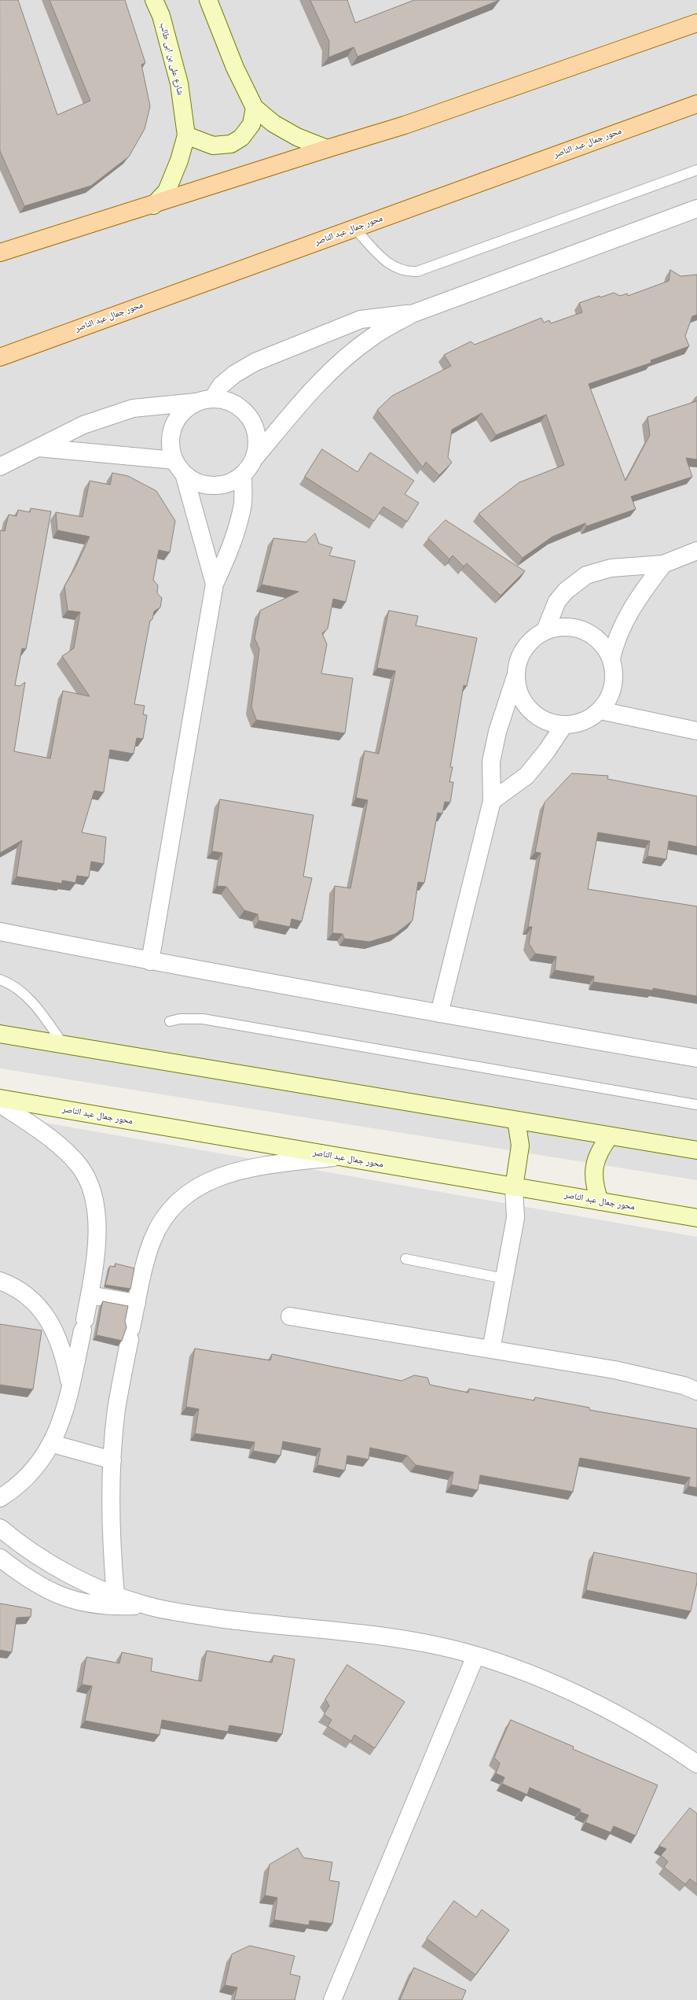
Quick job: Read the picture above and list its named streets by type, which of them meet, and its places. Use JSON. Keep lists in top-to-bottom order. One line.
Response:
{"streets":{"main road":["شارع على بن ابى طالب","محور جمال عبد الناصر"]}}
